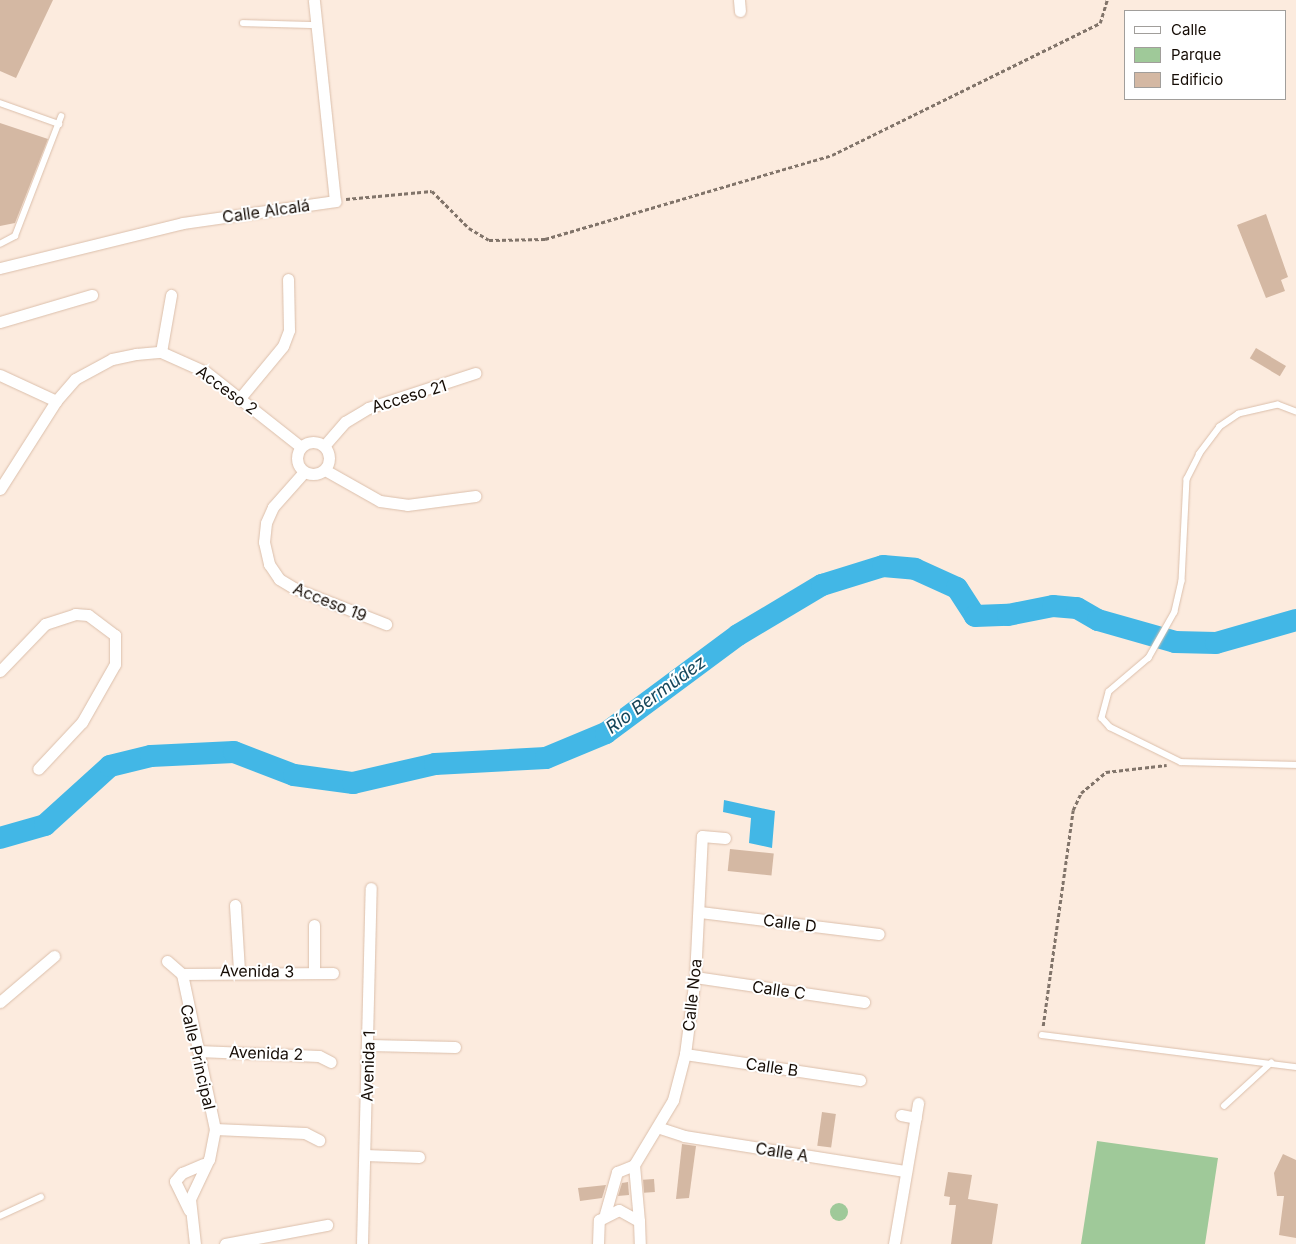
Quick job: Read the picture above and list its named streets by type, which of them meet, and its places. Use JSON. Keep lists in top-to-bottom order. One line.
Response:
{"streets":{"street":["Calle Alcalá","Acceso 2","Acceso 21","Acceso 19","Calle D","Avenida 3","Calle C","Calle Noa","Avenida 2","Calle Principal","Avenida 1","Calle B","Calle A"]},"crossings":[["Acceso 2","Acceso 21"],["Acceso 2","Acceso 19"],["Acceso 21","Acceso 19"],["Calle D","Calle Noa"],["Avenida 3","Calle Principal"],["Calle C","Calle Noa"],["Calle Noa","Calle B"],["Calle Noa","Calle A"],["Avenida 2","Calle Principal"]],"water":["Río Bermúdez"],"legend":["Calle","Parque","Edificio"]}
